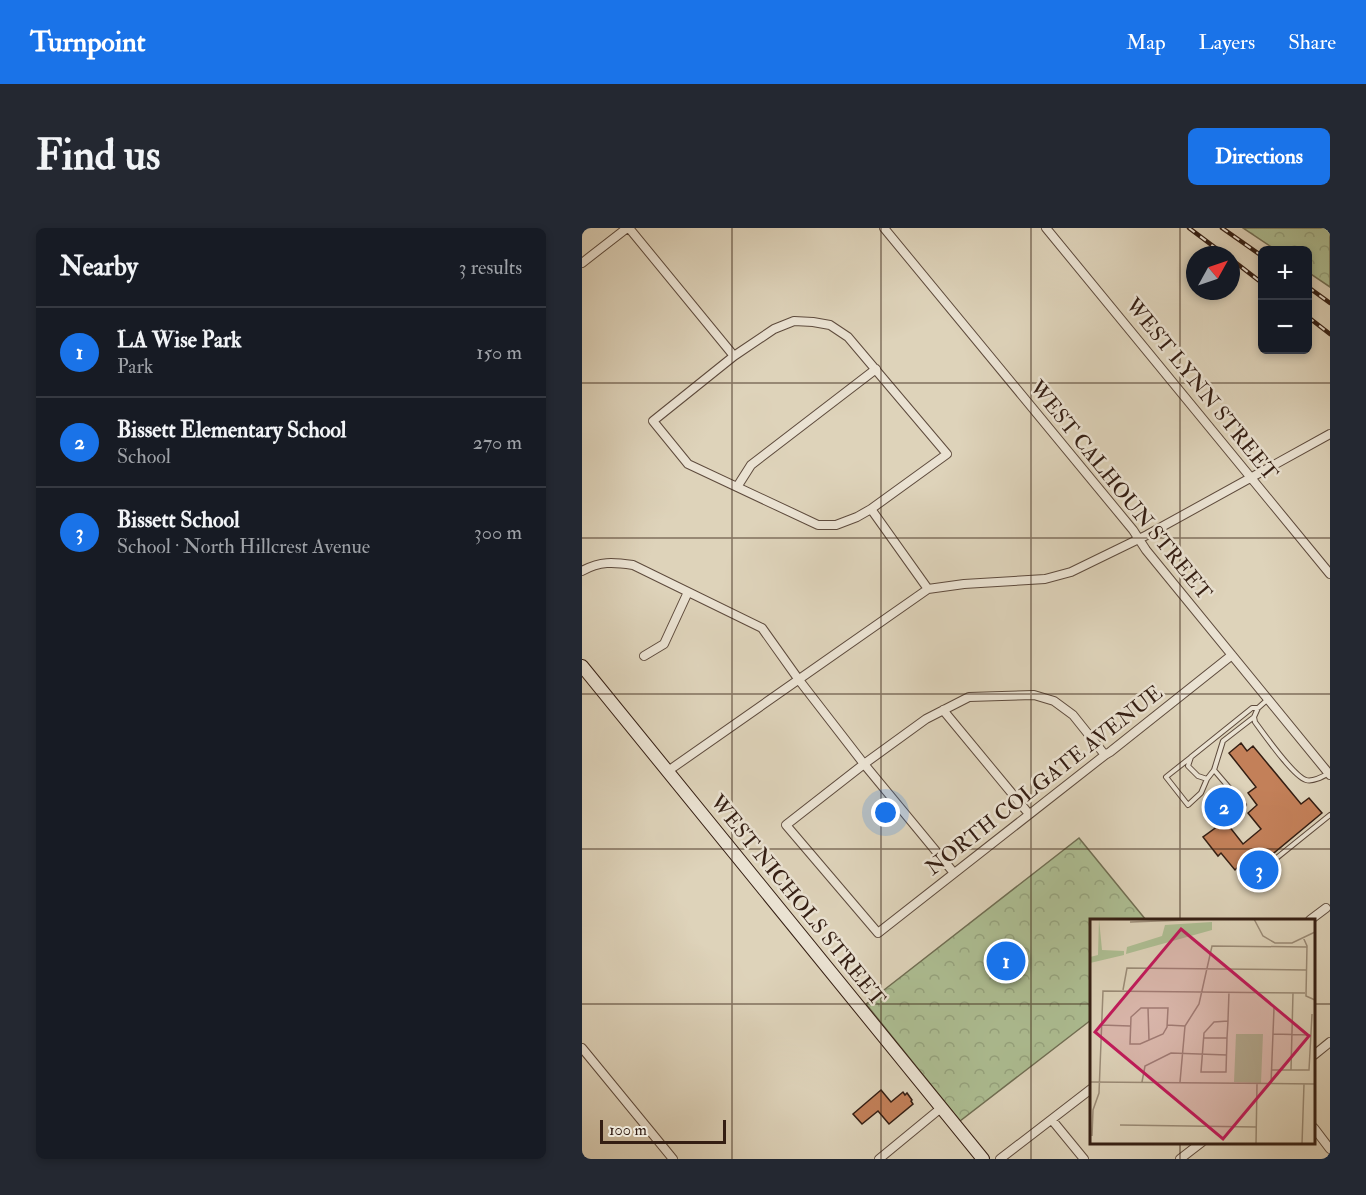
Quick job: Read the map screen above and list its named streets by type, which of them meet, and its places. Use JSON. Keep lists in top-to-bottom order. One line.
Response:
{"streets":{"street":["WEST LYNN STREET","WEST CALHOUN STREET","NORTH COLGATE AVENUE","WEST NICHOLS STREET"]},"crossings":[["WEST CALHOUN STREET","NORTH COLGATE AVENUE"]],"scale_bar":"100 m","north":"top right","page":{"header":"Turnpoint","nav":["Map","Layers","Share"],"buttons":"Directions","title":"Find us","heading":["Nearby","3 results"],"map_buttons":["+","−"],"list":[{"mark":"1","name":"LA Wise Park","note":"Park","value":"150 m"},{"mark":"2","name":"Bissett Elementary School","note":"School","value":"270 m"},{"mark":"3","name":"Bissett School","note":"School · North Hillcrest Avenue","value":"300 m"}],"pins":["2","3","1"],"scale":"100 m"}}
